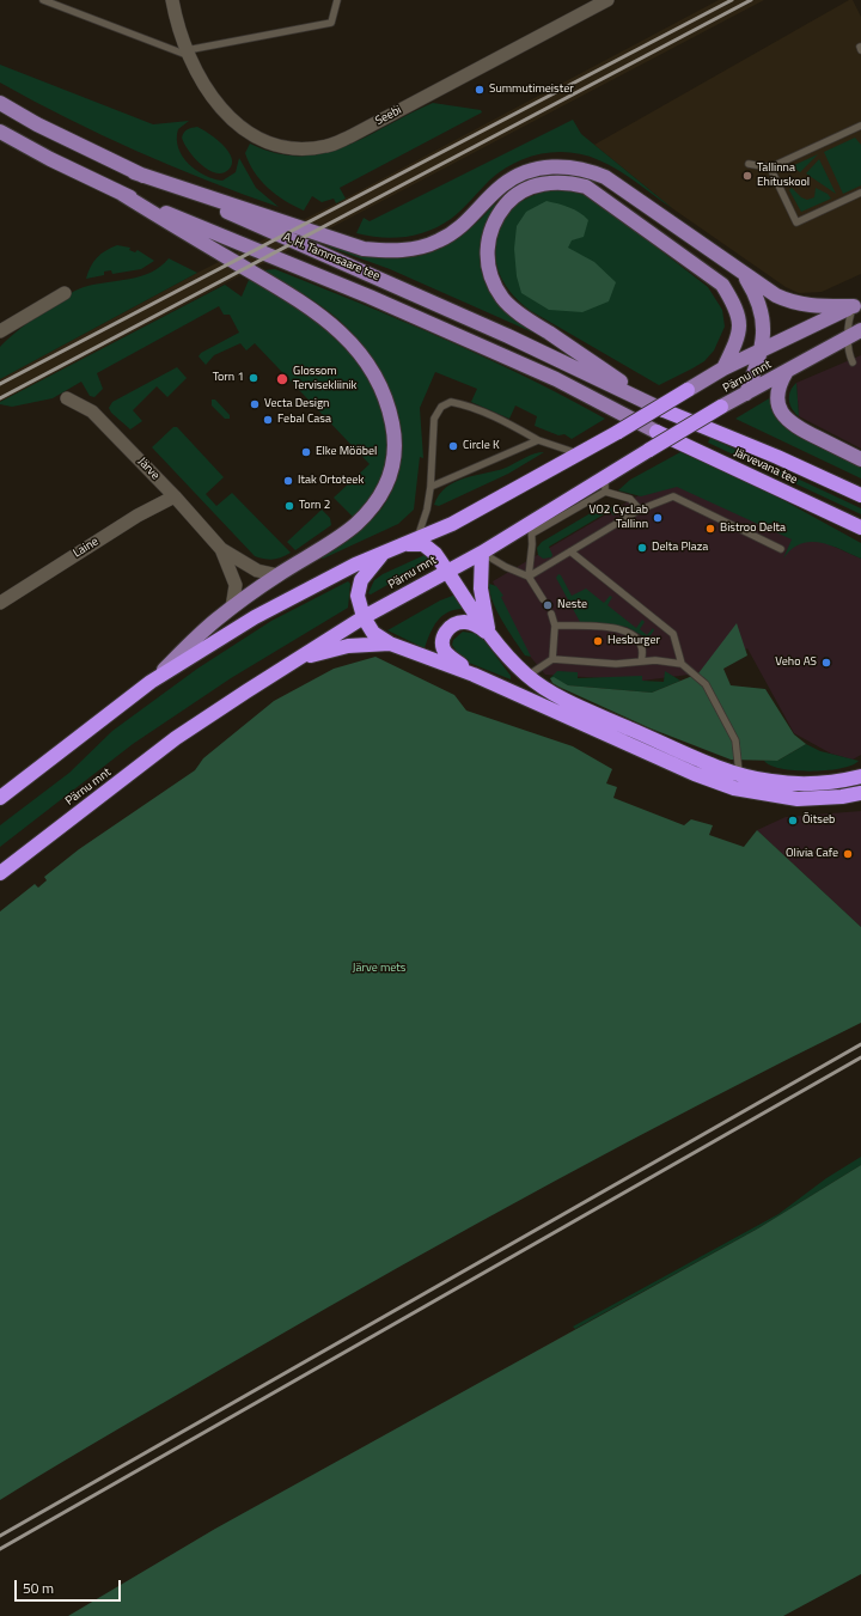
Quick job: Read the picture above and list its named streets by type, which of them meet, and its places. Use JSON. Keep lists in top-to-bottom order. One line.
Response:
{"streets":{"highway":["Pärnu mnt","Järvevana tee"],"main road":["A. H. Tammsaare tee"],"street":["Seebi","Järve","Laine"]},"crossings":[["A. H. Tammsaare tee","Järvevana tee"],["Järve","Laine"]],"parks":["Järve mets"],"places":["Summutimeister","Tallinna Ehituskool","Torn 1","Glossom Tervisekliinik","Vecta Design","Febal Casa","Circle K","Elke Mööbel","Itak Ortoteek","Torn 2","VO2 CycLab Tallinn","Bistroo Delta","Delta Plaza","Neste","Hesburger","Veho AS","Õitseb","Olivia Cafe"],"scale_bar":"50 m"}
